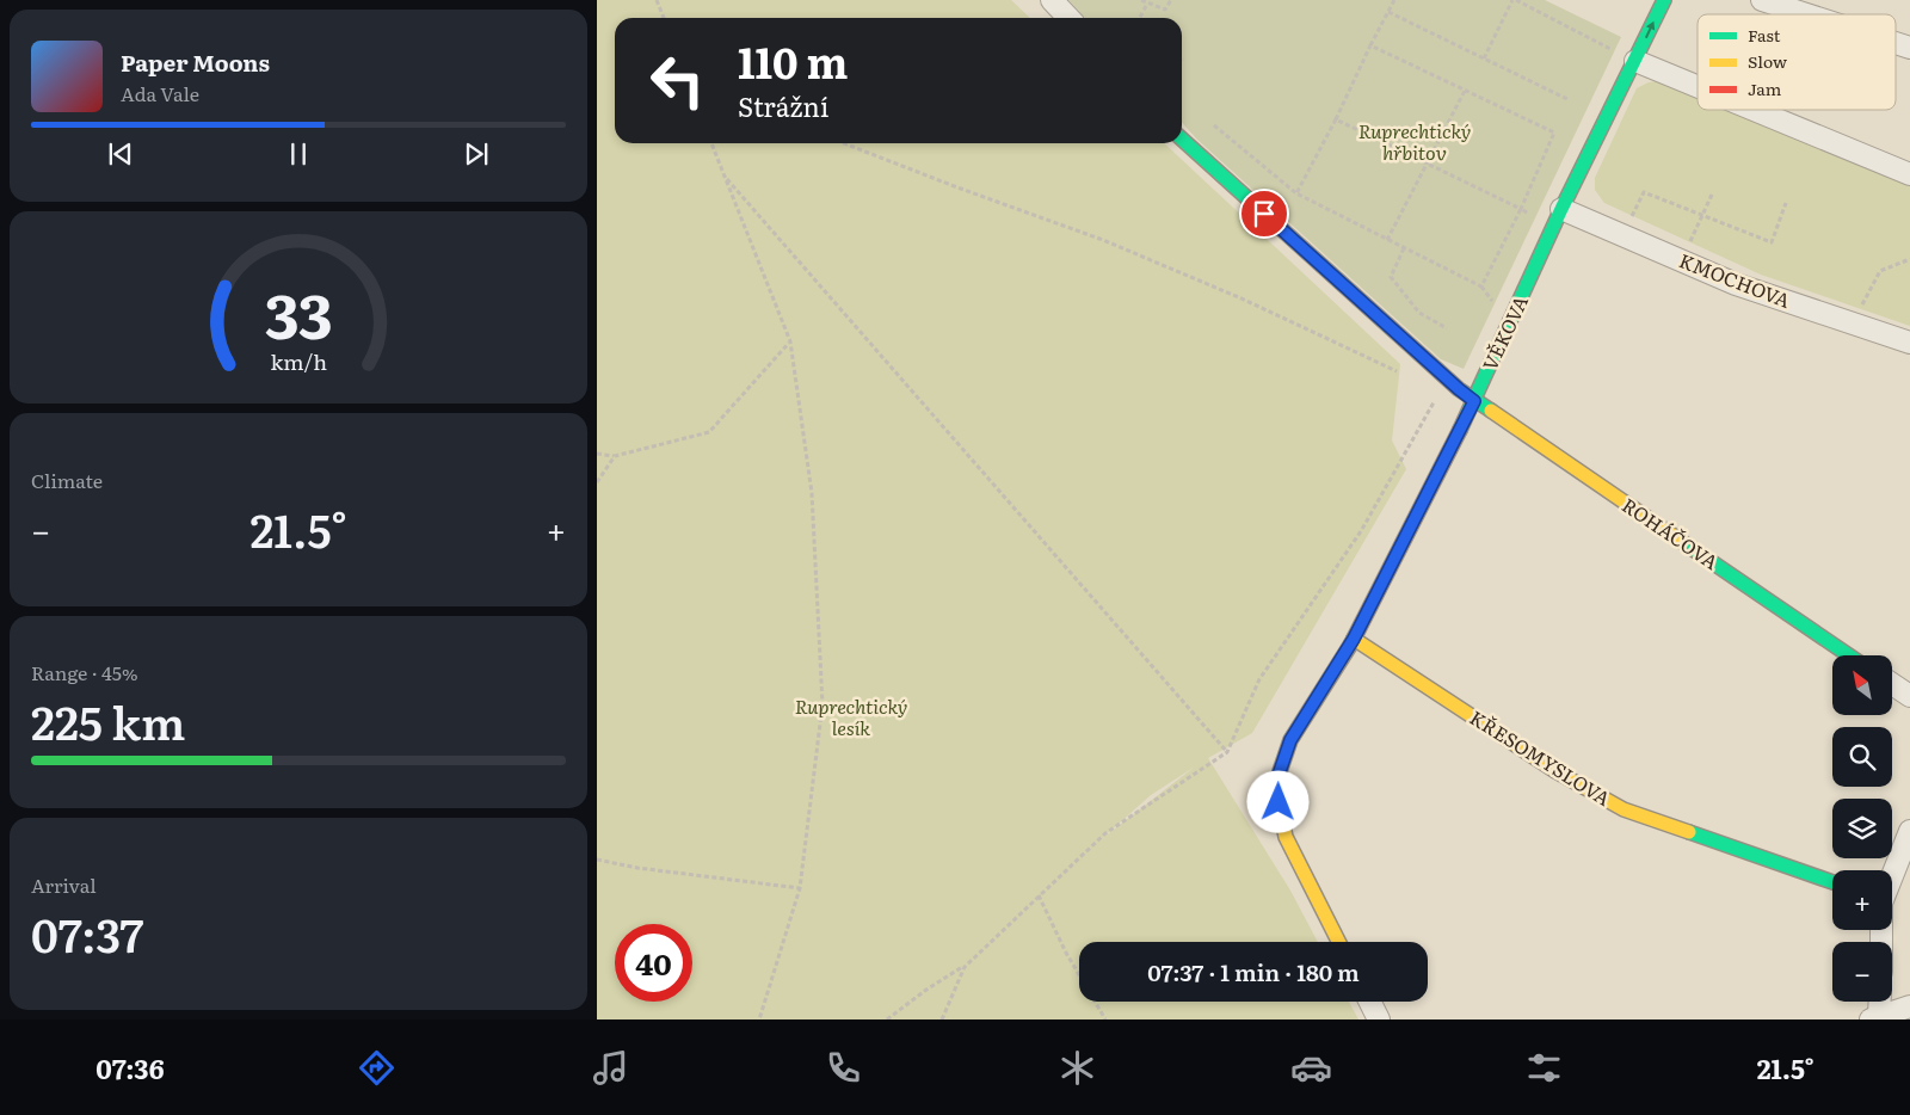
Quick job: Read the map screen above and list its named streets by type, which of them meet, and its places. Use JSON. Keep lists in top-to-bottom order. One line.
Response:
{"streets":{"street":["KMOCHOVA","VĚKOVA","ROHÁČOVA","KŘESOMYSLOVA"]},"crossings":[["KMOCHOVA","VĚKOVA"],["VĚKOVA","ROHÁČOVA"],["VĚKOVA","KŘESOMYSLOVA"]],"parks":["Ruprechtický hřbitov","Ruprechtický lesík"],"legend":["Fast","Slow","Jam"],"north":"top left","page":{"turn":["110 m","Strážní"],"song":["Paper Moons","Ada Vale"],"tile":["Climate",["Range · 45%","225 km"],["Arrival","07:37"]],"heat":["−","21.5°","+"],"map_buttons":["+","−"],"limit":"40","trip":"07:37 · 1 min · 180 m","tabs":["07:36","21.5°"],"gauge":["33","km/h"]}}
